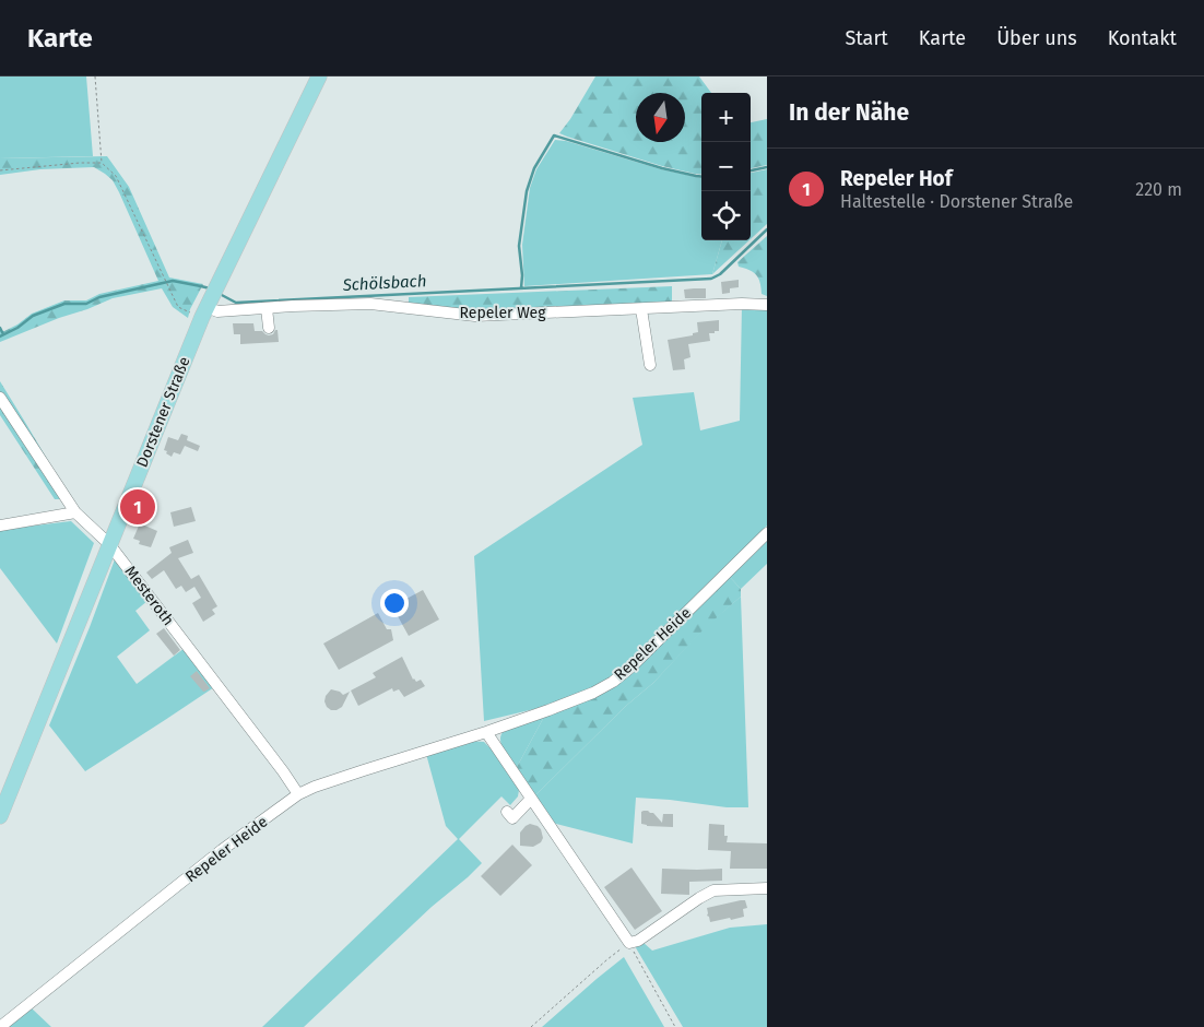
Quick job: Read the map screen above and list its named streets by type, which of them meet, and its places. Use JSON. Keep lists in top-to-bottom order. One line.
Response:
{"streets":{"main road":["Dorstener Straße"],"street":["Repeler Weg","Mesteroth","Repeler Heide"]},"crossings":[["Repeler Weg","Dorstener Straße"],["Dorstener Straße","Mesteroth"],["Mesteroth","Repeler Heide"]],"water":["Schölsbach"],"north":"bottom","page":{"header":"Karte","nav":["Start","Karte","Über uns","Kontakt"],"heading":"In der Nähe","map_buttons":["+","−"],"list":[{"mark":"1","name":"Repeler Hof","note":"Haltestelle · Dorstener Straße","value":"220 m"}],"pins":"1"}}
